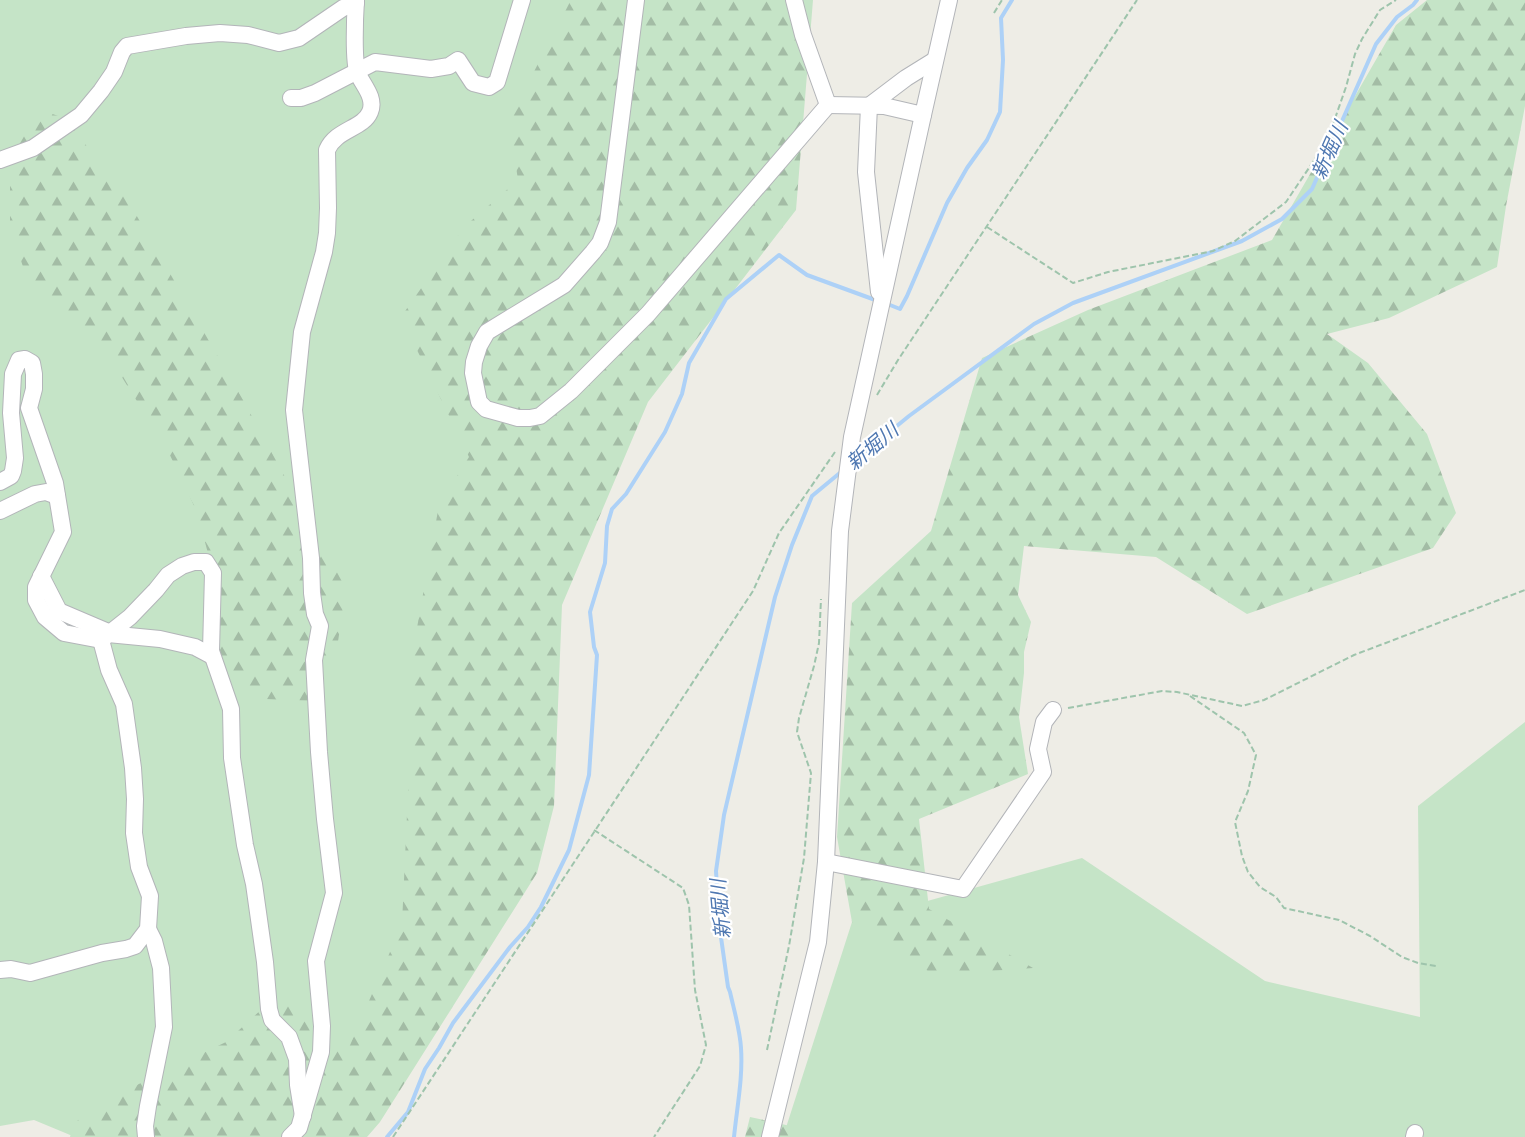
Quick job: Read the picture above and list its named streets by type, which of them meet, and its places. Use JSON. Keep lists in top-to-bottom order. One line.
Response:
{"water":["新堀川"]}
